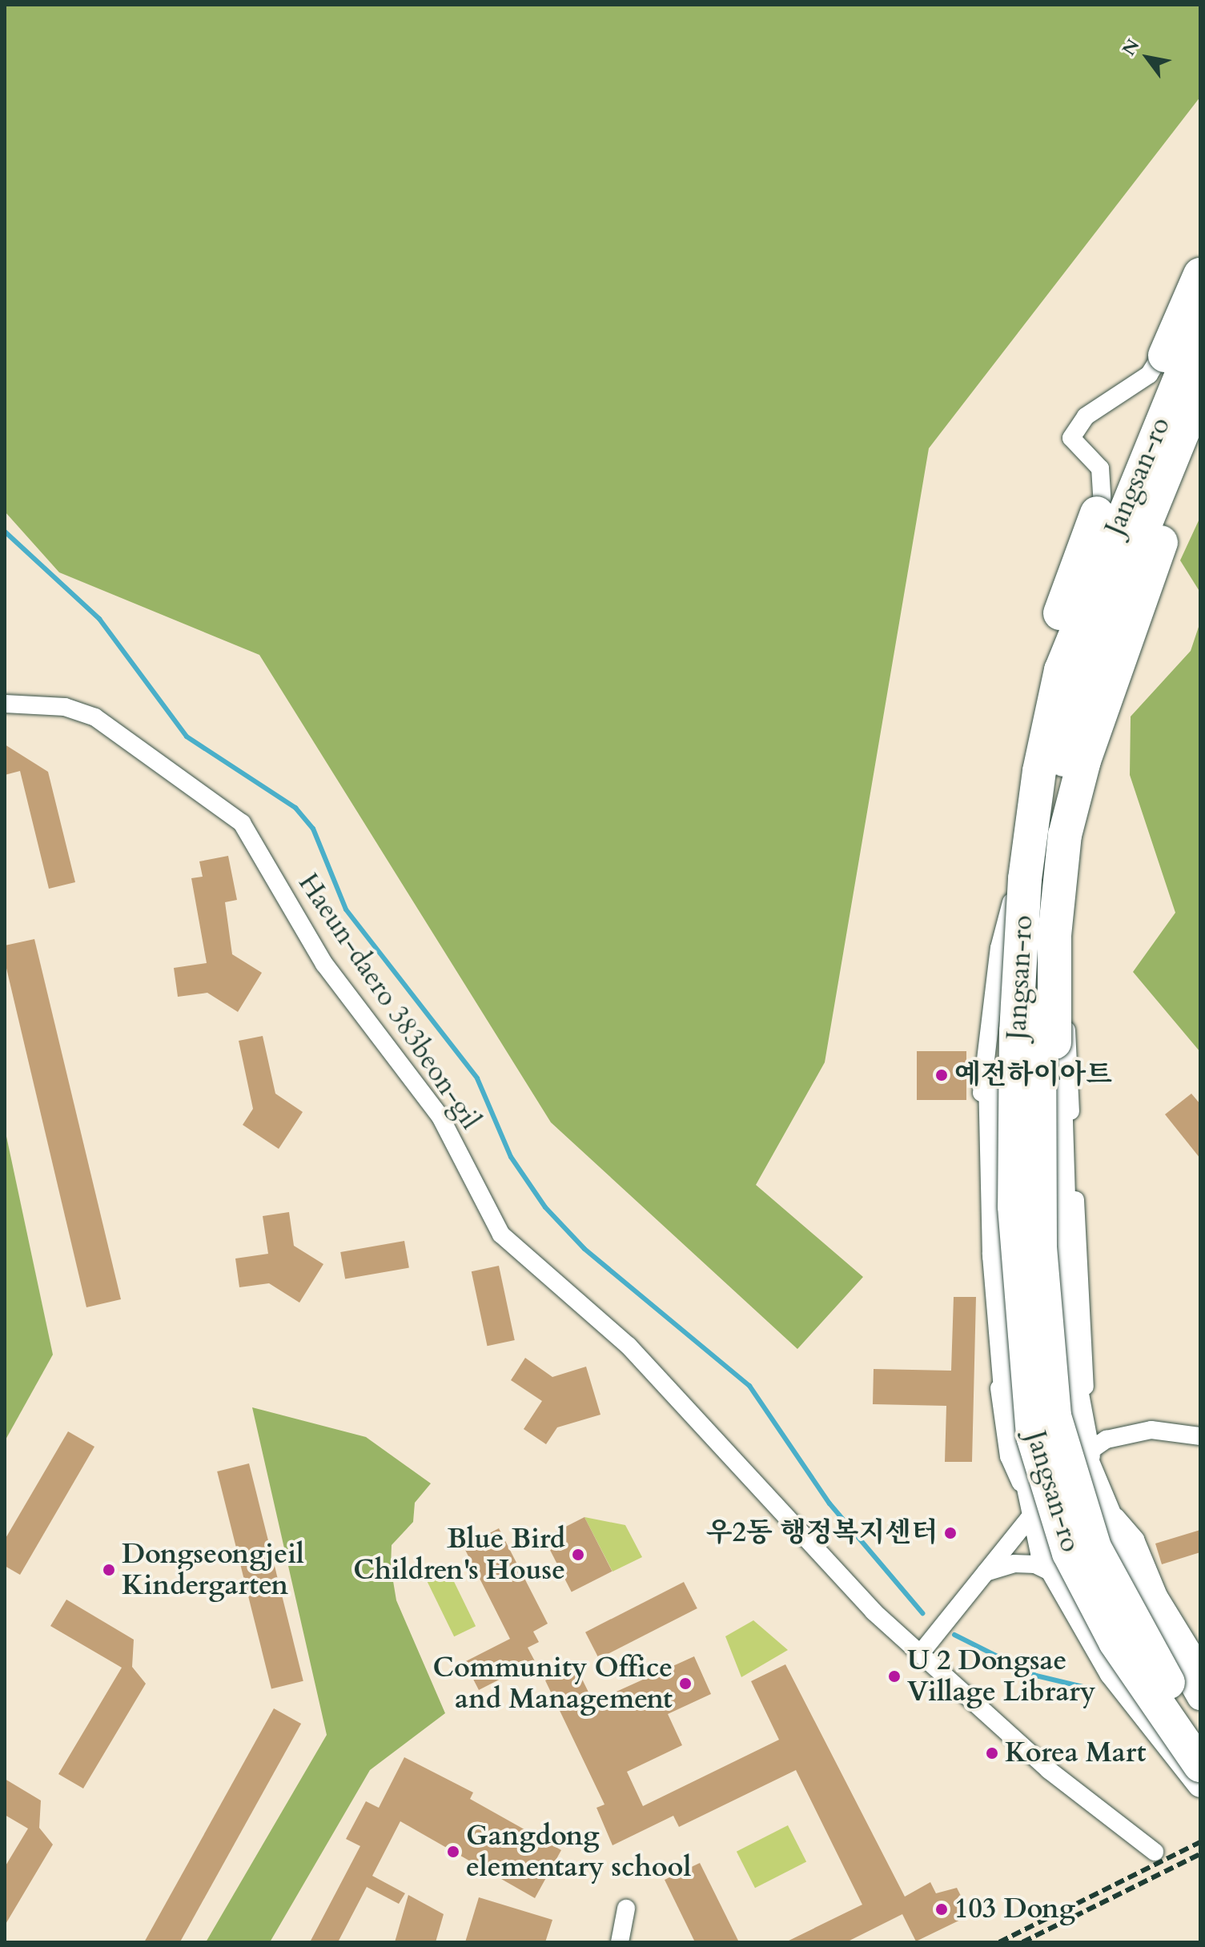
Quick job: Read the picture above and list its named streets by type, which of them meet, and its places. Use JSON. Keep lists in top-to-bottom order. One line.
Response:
{"streets":{"highway":["Jangsan-ro"],"street":["Haeun-daero 383beon-gil"]},"places":["예전하이아트","우2동 행정복지센터","Blue Bird Children's House","Dongseongjeil Kindergarten","U 2 Dongsae Village Library","Community Office and Management","Korea Mart","Gangdong elementary school","103 Dong"],"north":"top left"}
